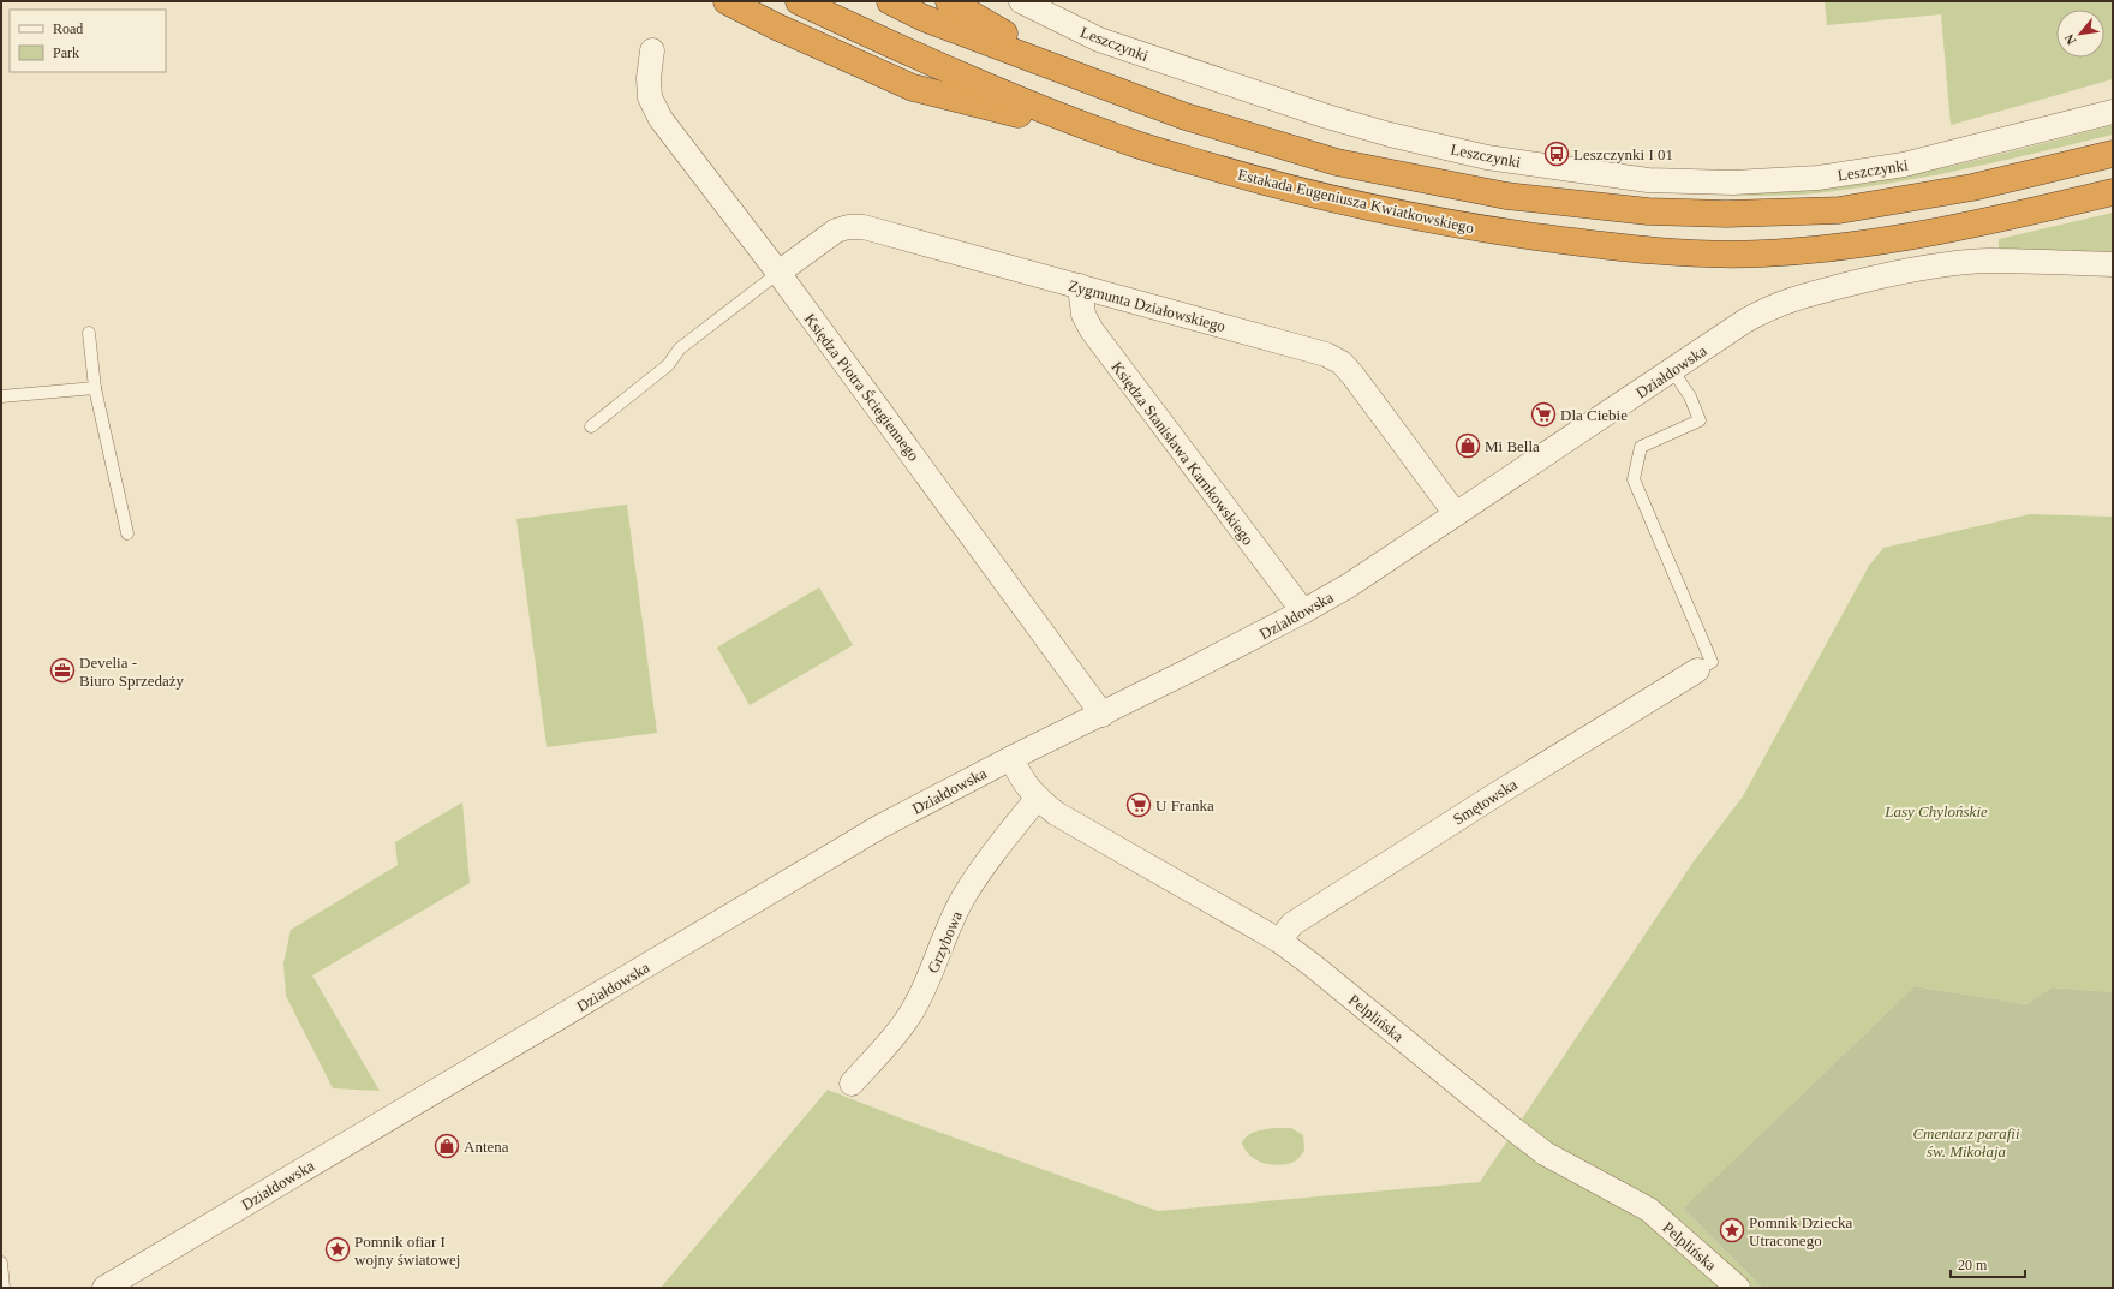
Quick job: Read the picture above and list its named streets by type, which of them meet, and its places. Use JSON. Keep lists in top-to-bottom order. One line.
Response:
{"streets":{"highway":["Estakada Eugeniusza Kwiatkowskiego"],"street":["Leszczynki","Zygmunta Działowskiego","Działdowska","Księdza Piotra Ściegiennego","Księdza Stanisława Karnkowskiego","Smętowska","Grzybowa","Pelplińska"]},"crossings":[["Zygmunta Działowskiego","Działdowska"],["Zygmunta Działowskiego","Księdza Piotra Ściegiennego"],["Zygmunta Działowskiego","Księdza Stanisława Karnkowskiego"],["Działdowska","Księdza Piotra Ściegiennego"],["Działdowska","Księdza Stanisława Karnkowskiego"],["Działdowska","Pelplińska"],["Smętowska","Pelplińska"],["Grzybowa","Pelplińska"]],"parks":["Lasy Chylońskie","Cmentarz parafii św. Mikołaja"],"places":{"bus stop":["Leszczynki I 01"],"supermarket":["Dla Ciebie","U Franka"],"shop":["Mi Bella","Antena"],"office":["Develia - Biuro Sprzedaży"],"place":["Pomnik Dziecka Utraconego","Pomnik ofiar I wojny światowej"]},"legend":["Road","Park"],"scale_bar":"20 m","north":"bottom left"}
